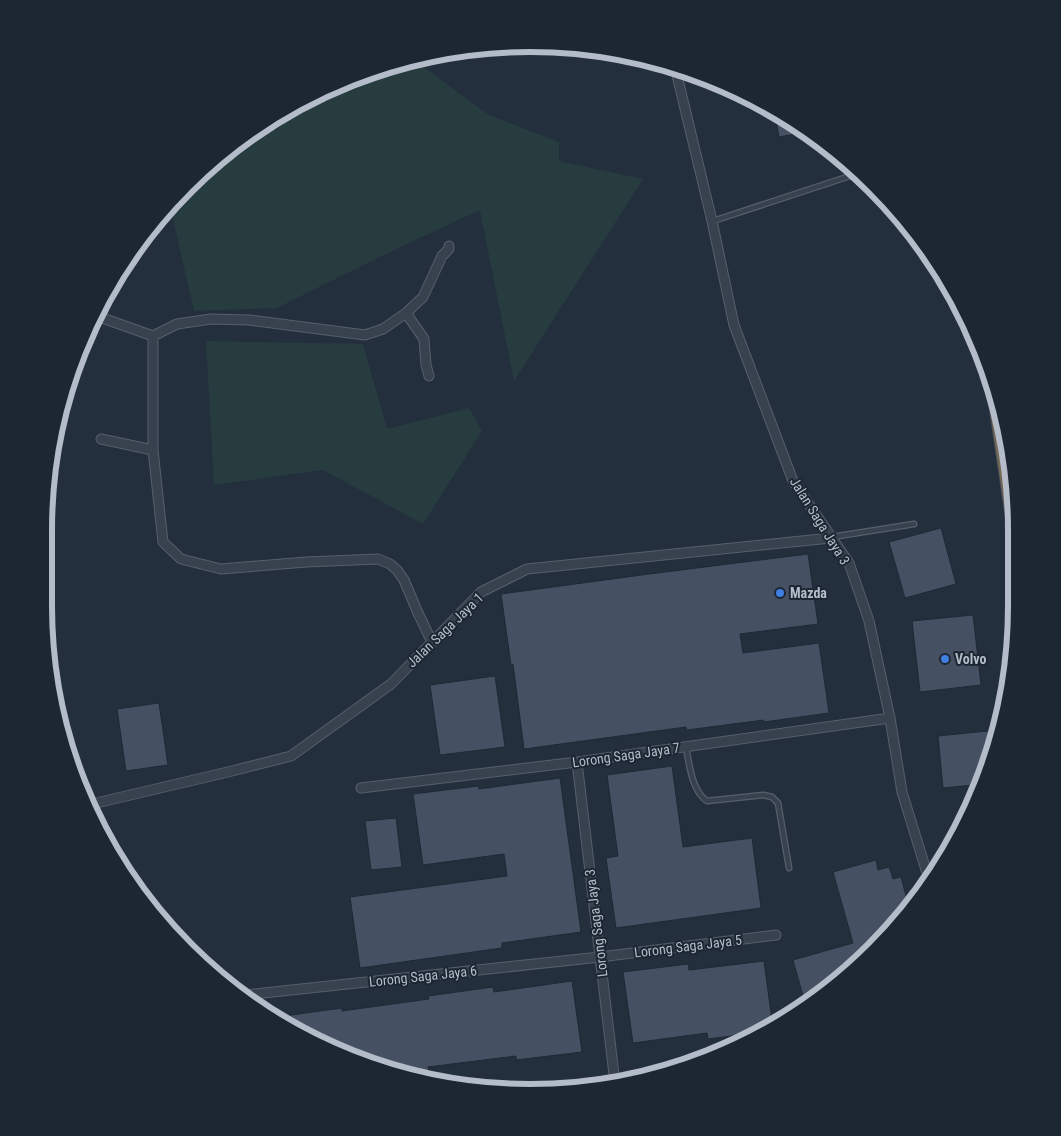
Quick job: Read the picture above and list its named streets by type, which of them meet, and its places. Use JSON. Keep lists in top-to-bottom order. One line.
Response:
{"streets":{"street":["Jalan Saga Jaya 3","Jalan Saga Jaya 1","Lorong Saga Jaya 7","Lorong Saga Jaya 3","Lorong Saga Jaya 5","Lorong Saga Jaya 6"]},"crossings":[["Jalan Saga Jaya 3","Jalan Saga Jaya 1"],["Jalan Saga Jaya 3","Lorong Saga Jaya 7"],["Lorong Saga Jaya 7","Lorong Saga Jaya 3"],["Lorong Saga Jaya 3","Lorong Saga Jaya 5"],["Lorong Saga Jaya 3","Lorong Saga Jaya 6"],["Lorong Saga Jaya 5","Lorong Saga Jaya 6"]],"places":["Mazda","Volvo"]}
